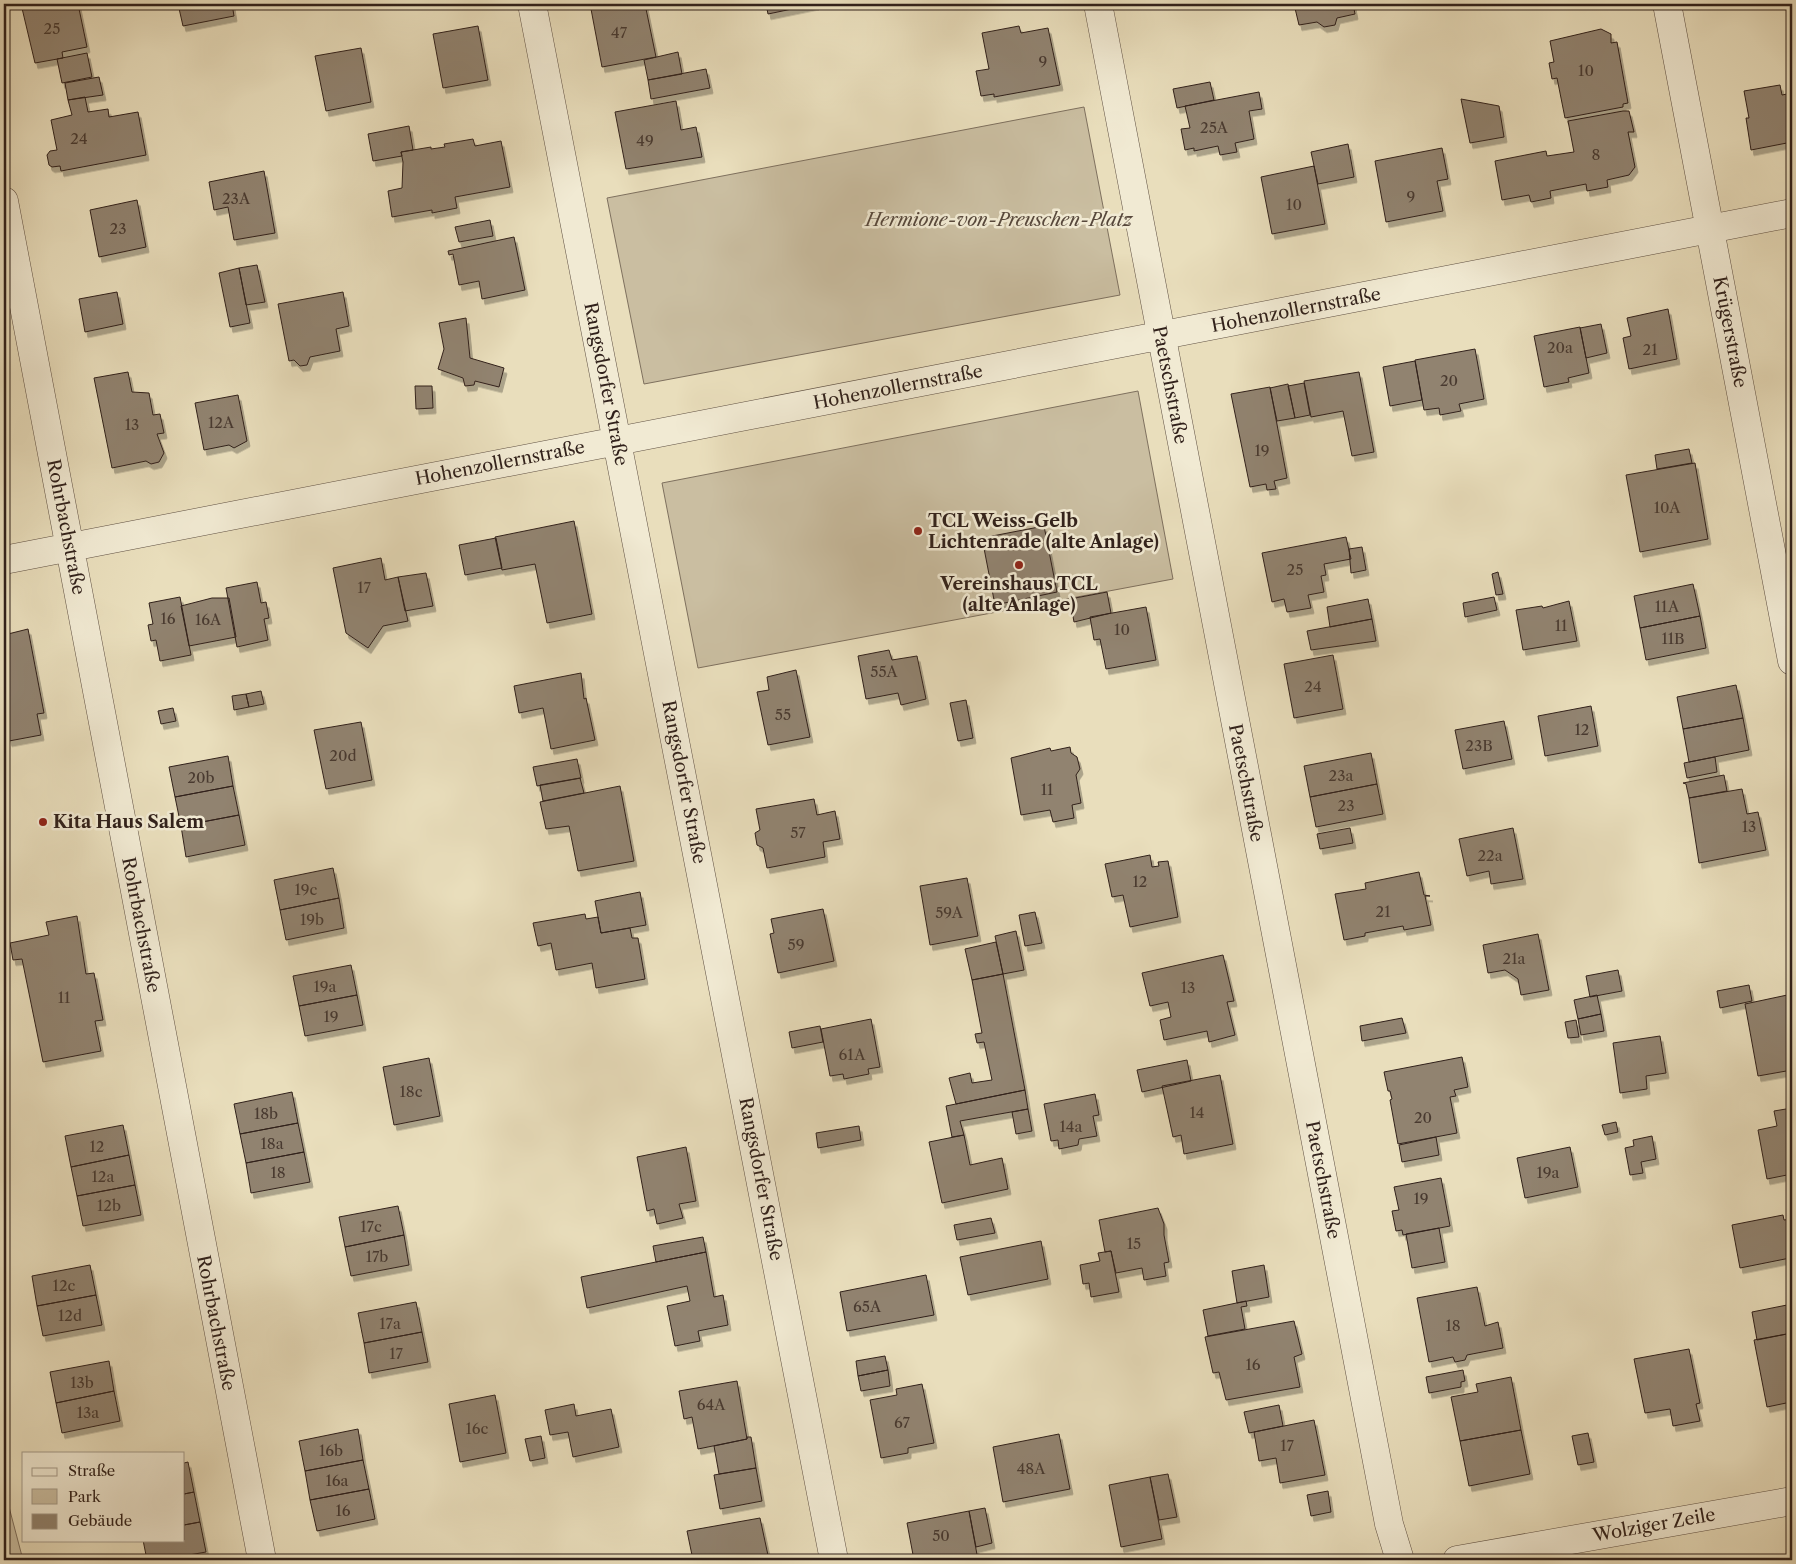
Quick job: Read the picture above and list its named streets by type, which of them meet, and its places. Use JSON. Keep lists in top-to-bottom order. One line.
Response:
{"streets":{"street":["Hohenzollernstraße","Krügerstraße","Rangsdorfer Straße","Paetschstraße","Rohrbachstraße","Wolziger Zeile"]},"crossings":[["Hohenzollernstraße","Krügerstraße"],["Hohenzollernstraße","Rangsdorfer Straße"],["Hohenzollernstraße","Paetschstraße"],["Hohenzollernstraße","Rohrbachstraße"]],"parks":["Hermione-von-Preuschen-Platz"],"places":["TCL Weiss-Gelb Lichtenrade (alte Anlage)","Vereinshaus TCL (alte Anlage)","Kita Haus Salem"],"house_numbers":["25","47","9","10","25A","24","49","8","9","23A","10","23","20a","21","20","12A","13","19","10A","25","17","11A","16","16A","11","10","11B","55A","24","55","12","23B","20d","23a","20b","11","23","13","57","22a","12","19c","21","59A","19b","59","21a","19a","13","11","19","61A","18c","14","18b","20","14a","18a","12","18","19a","12a","19","12b","17c","15","17b","12c","65A","12d","17a","18","17","16","13b","64A","13a","67","16c","17","16b","48A","16a","16","50"],"legend":["Straße","Park","Gebäude"]}
